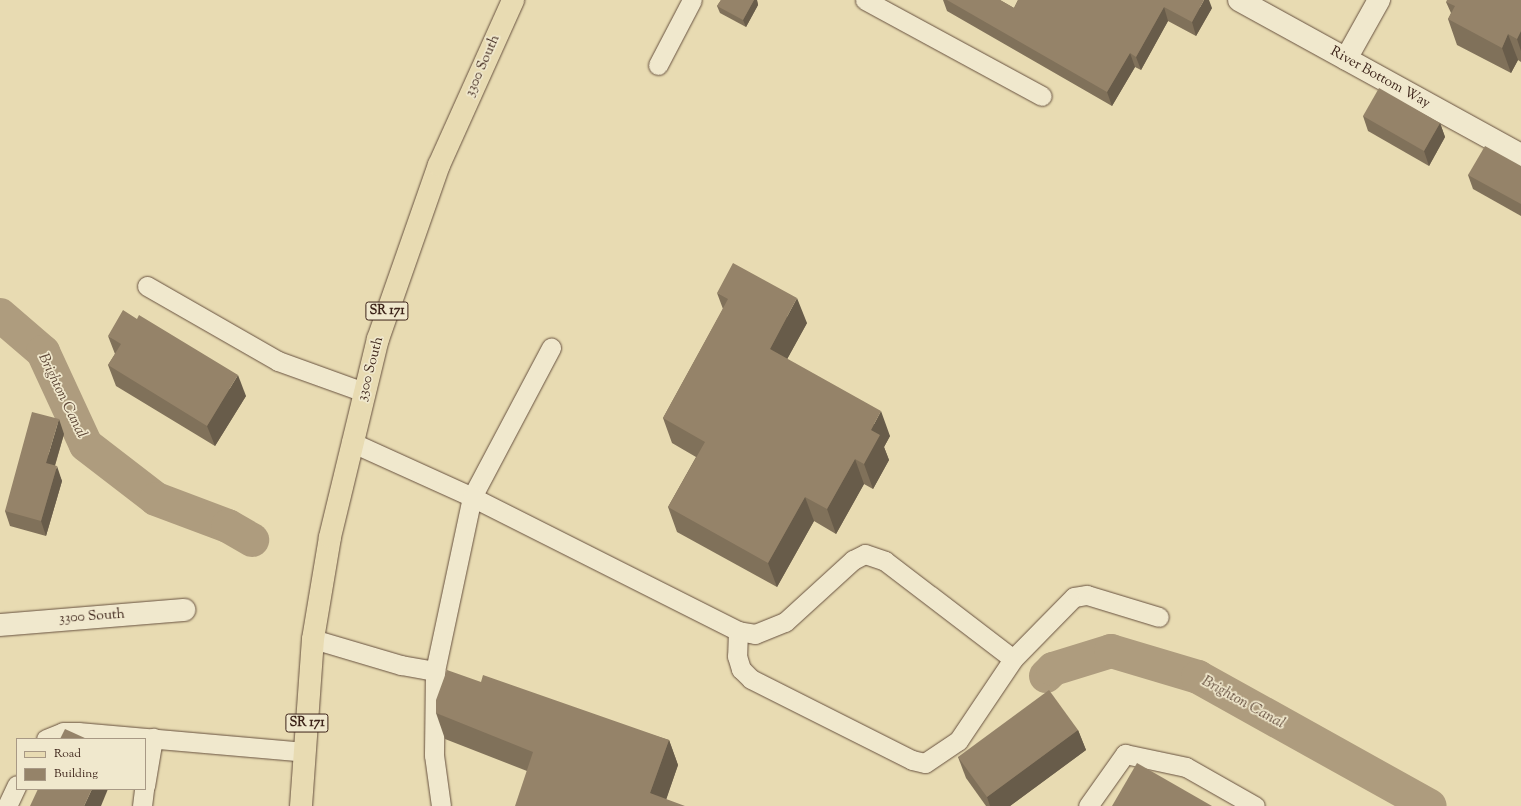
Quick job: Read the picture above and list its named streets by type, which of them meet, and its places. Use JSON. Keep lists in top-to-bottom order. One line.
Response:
{"streets":{"main road":["3300 South","SR 171"],"street":["River Bottom Way"]},"crossings":[["3300 South","SR 171"]],"water":["Brighton Canal"],"legend":["Road","Building"]}
